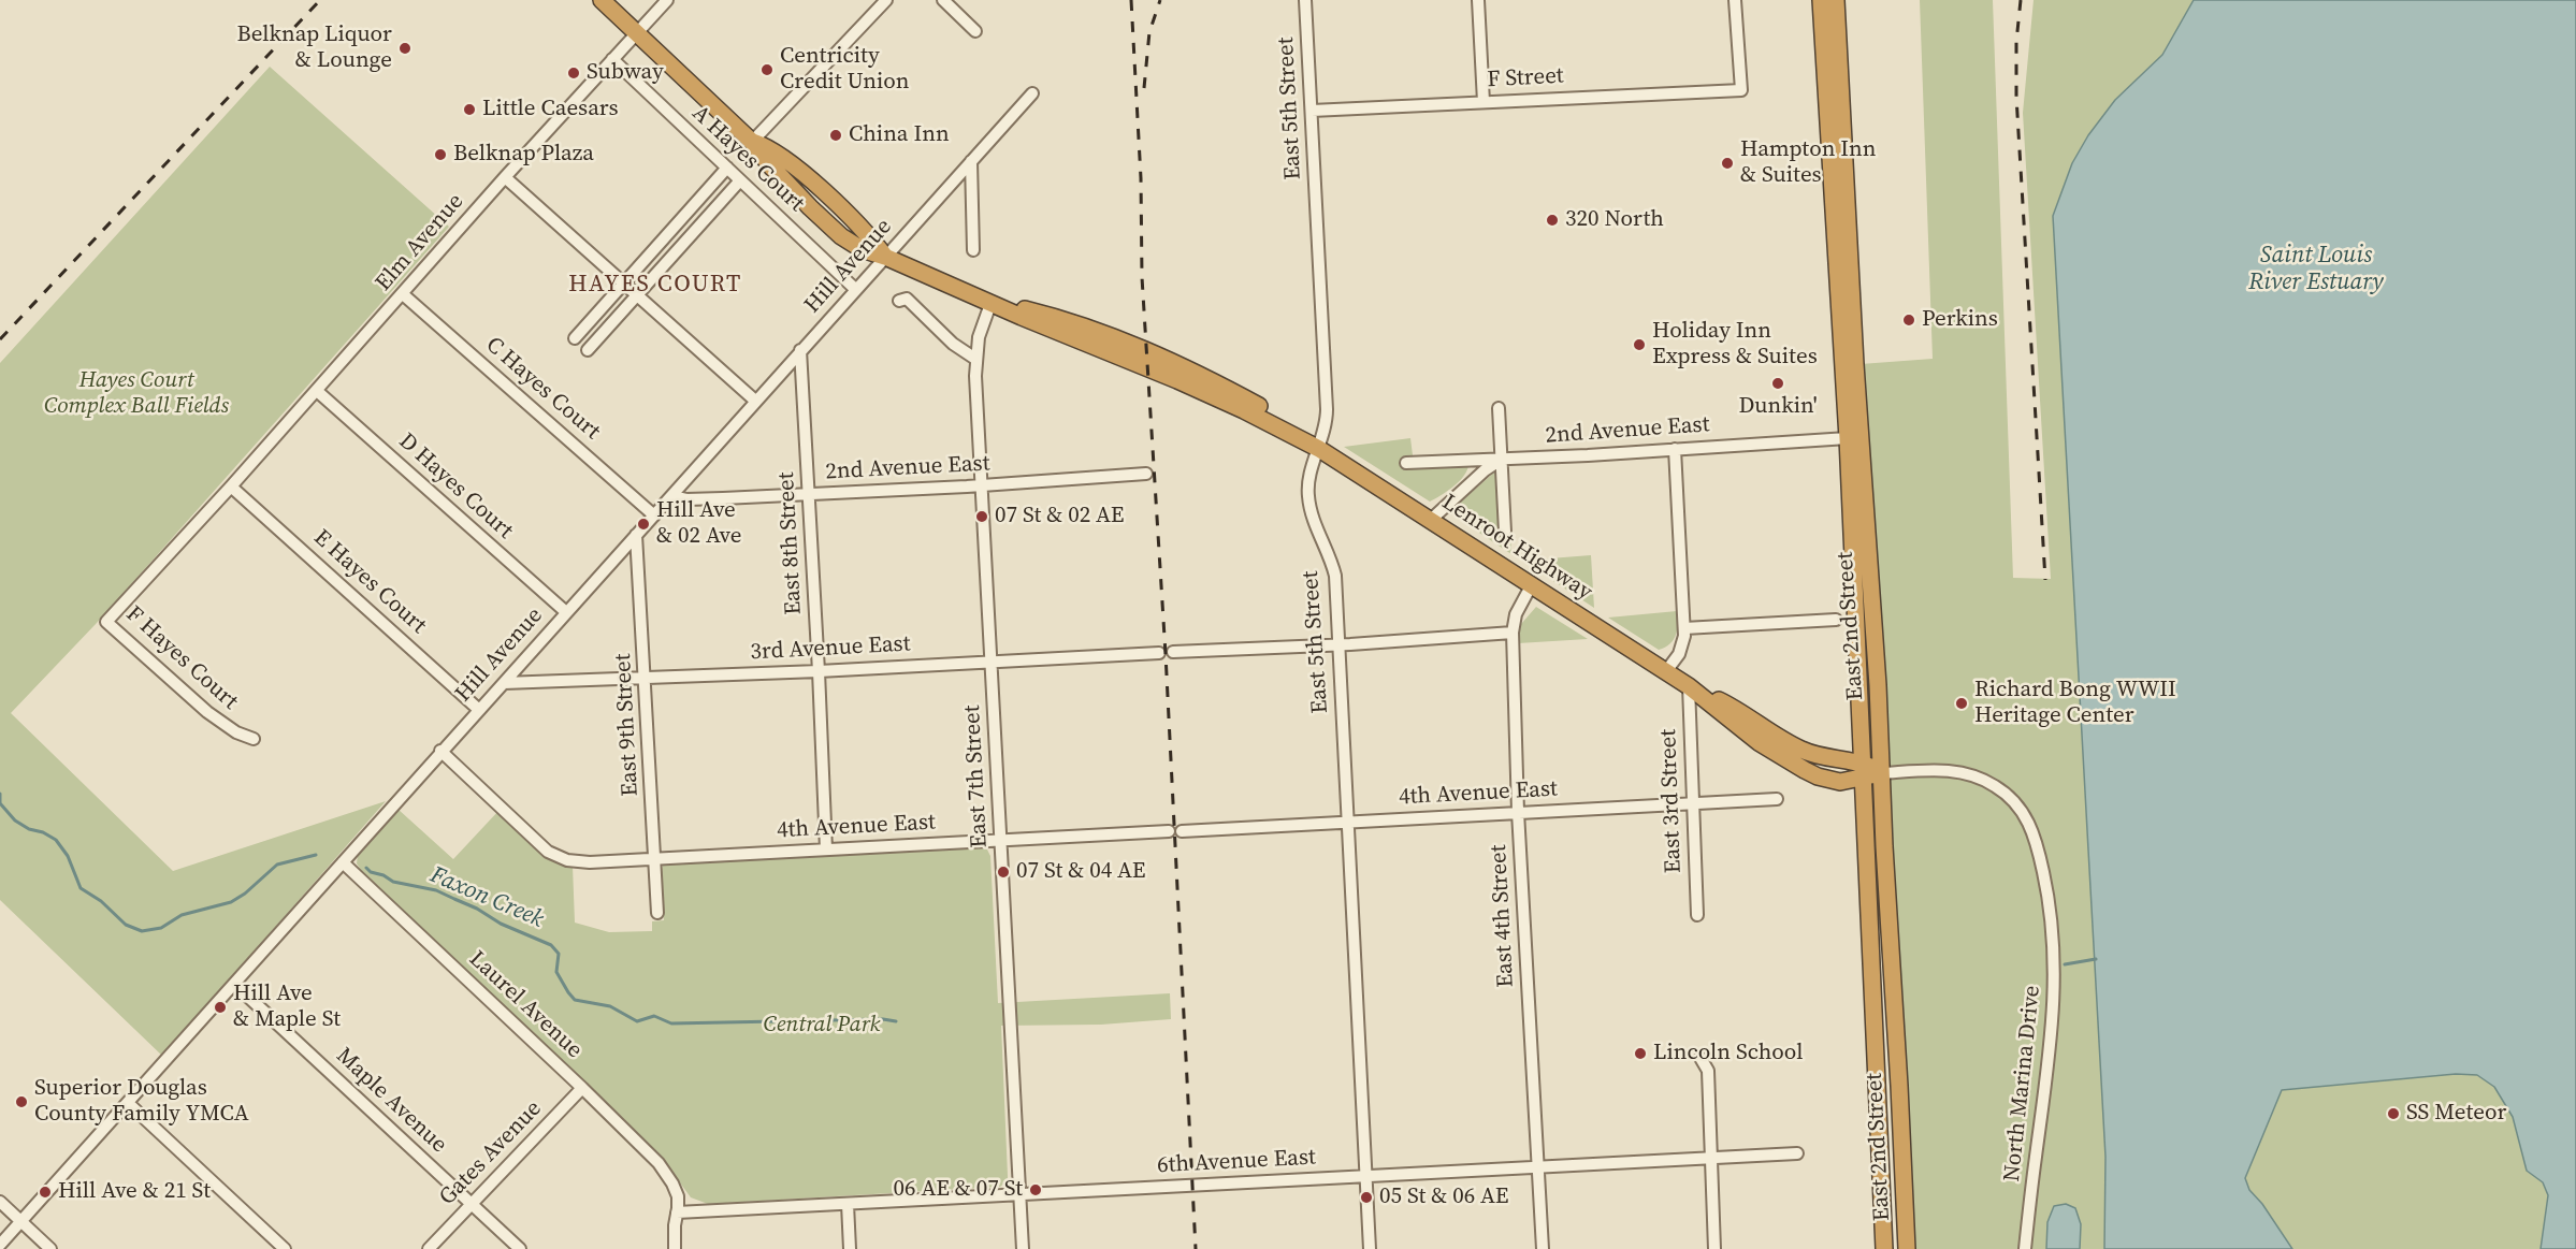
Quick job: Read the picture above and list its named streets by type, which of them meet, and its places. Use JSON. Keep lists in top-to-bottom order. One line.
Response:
{"streets":{"highway":["Lenroot Highway","East 2nd Street"],"street":["F Street","East 5th Street","A Hayes Court","Elm Avenue","Hill Avenue","C Hayes Court","2nd Avenue East","D Hayes Court","East 8th Street","E Hayes Court","3rd Avenue East","F Hayes Court","East 9th Street","East 7th Street","4th Avenue East","East 3rd Street","East 4th Street","Laurel Avenue","North Marina Drive","Maple Avenue","Gates Avenue","6th Avenue East"]},"crossings":[["F Street","East 5th Street"],["East 5th Street","Lenroot Highway"],["East 5th Street","4th Avenue East"],["East 5th Street","6th Avenue East"],["A Hayes Court","Elm Avenue"],["A Hayes Court","Hill Avenue"],["Elm Avenue","C Hayes Court"],["Elm Avenue","D Hayes Court"],["Elm Avenue","E Hayes Court"],["Elm Avenue","F Hayes Court"],["Hill Avenue","C Hayes Court"],["Hill Avenue","2nd Avenue East"],["Hill Avenue","D Hayes Court"],["Hill Avenue","East 8th Street"],["Hill Avenue","Lenroot Highway"],["Hill Avenue","E Hayes Court"],["Hill Avenue","3rd Avenue East"],["Hill Avenue","East 9th Street"],["Hill Avenue","4th Avenue East"],["Hill Avenue","Laurel Avenue"],["Hill Avenue","Maple Avenue"],["2nd Avenue East","East 8th Street"],["2nd Avenue East","East 2nd Street"],["2nd Avenue East","East 7th Street"],["East 8th Street","3rd Avenue East"],["East 8th Street","4th Avenue East"],["Lenroot Highway","East 2nd Street"],["Lenroot Highway","East 7th Street"],["Lenroot Highway","East 3rd Street"],["Lenroot Highway","East 4th Street"],["Lenroot Highway","North Marina Drive"],["E Hayes Court","F Hayes Court"],["East 2nd Street","North Marina Drive"],["3rd Avenue East","East 9th Street"],["3rd Avenue East","East 7th Street"],["East 9th Street","4th Avenue East"],["East 7th Street","4th Avenue East"],["East 7th Street","6th Avenue East"],["4th Avenue East","East 3rd Street"],["4th Avenue East","East 4th Street"],["East 4th Street","6th Avenue East"],["Laurel Avenue","Gates Avenue"],["Laurel Avenue","6th Avenue East"],["Maple Avenue","Gates Avenue"]],"districts":["HAYES COURT"],"water":["Saint Louis River Estuary","Faxon Creek"],"parks":["Hayes Court Complex Ball Fields","Central Park"],"places":["Belknap Liquor & Lounge","Centricity Credit Union","Subway","Little Caesars","China Inn","Belknap Plaza","Hampton Inn & Suites","320 North","Perkins","Holiday Inn Express & Suites","Dunkin'","07 St & 02 AE","Hill Ave & 02 Ave","Richard Bong WWII Heritage Center","07 St & 04 AE","Hill Ave & Maple St","Lincoln School","Superior Douglas County Family YMCA","SS Meteor","06 AE & 07 St","Hill Ave & 21 St","05 St & 06 AE"]}
